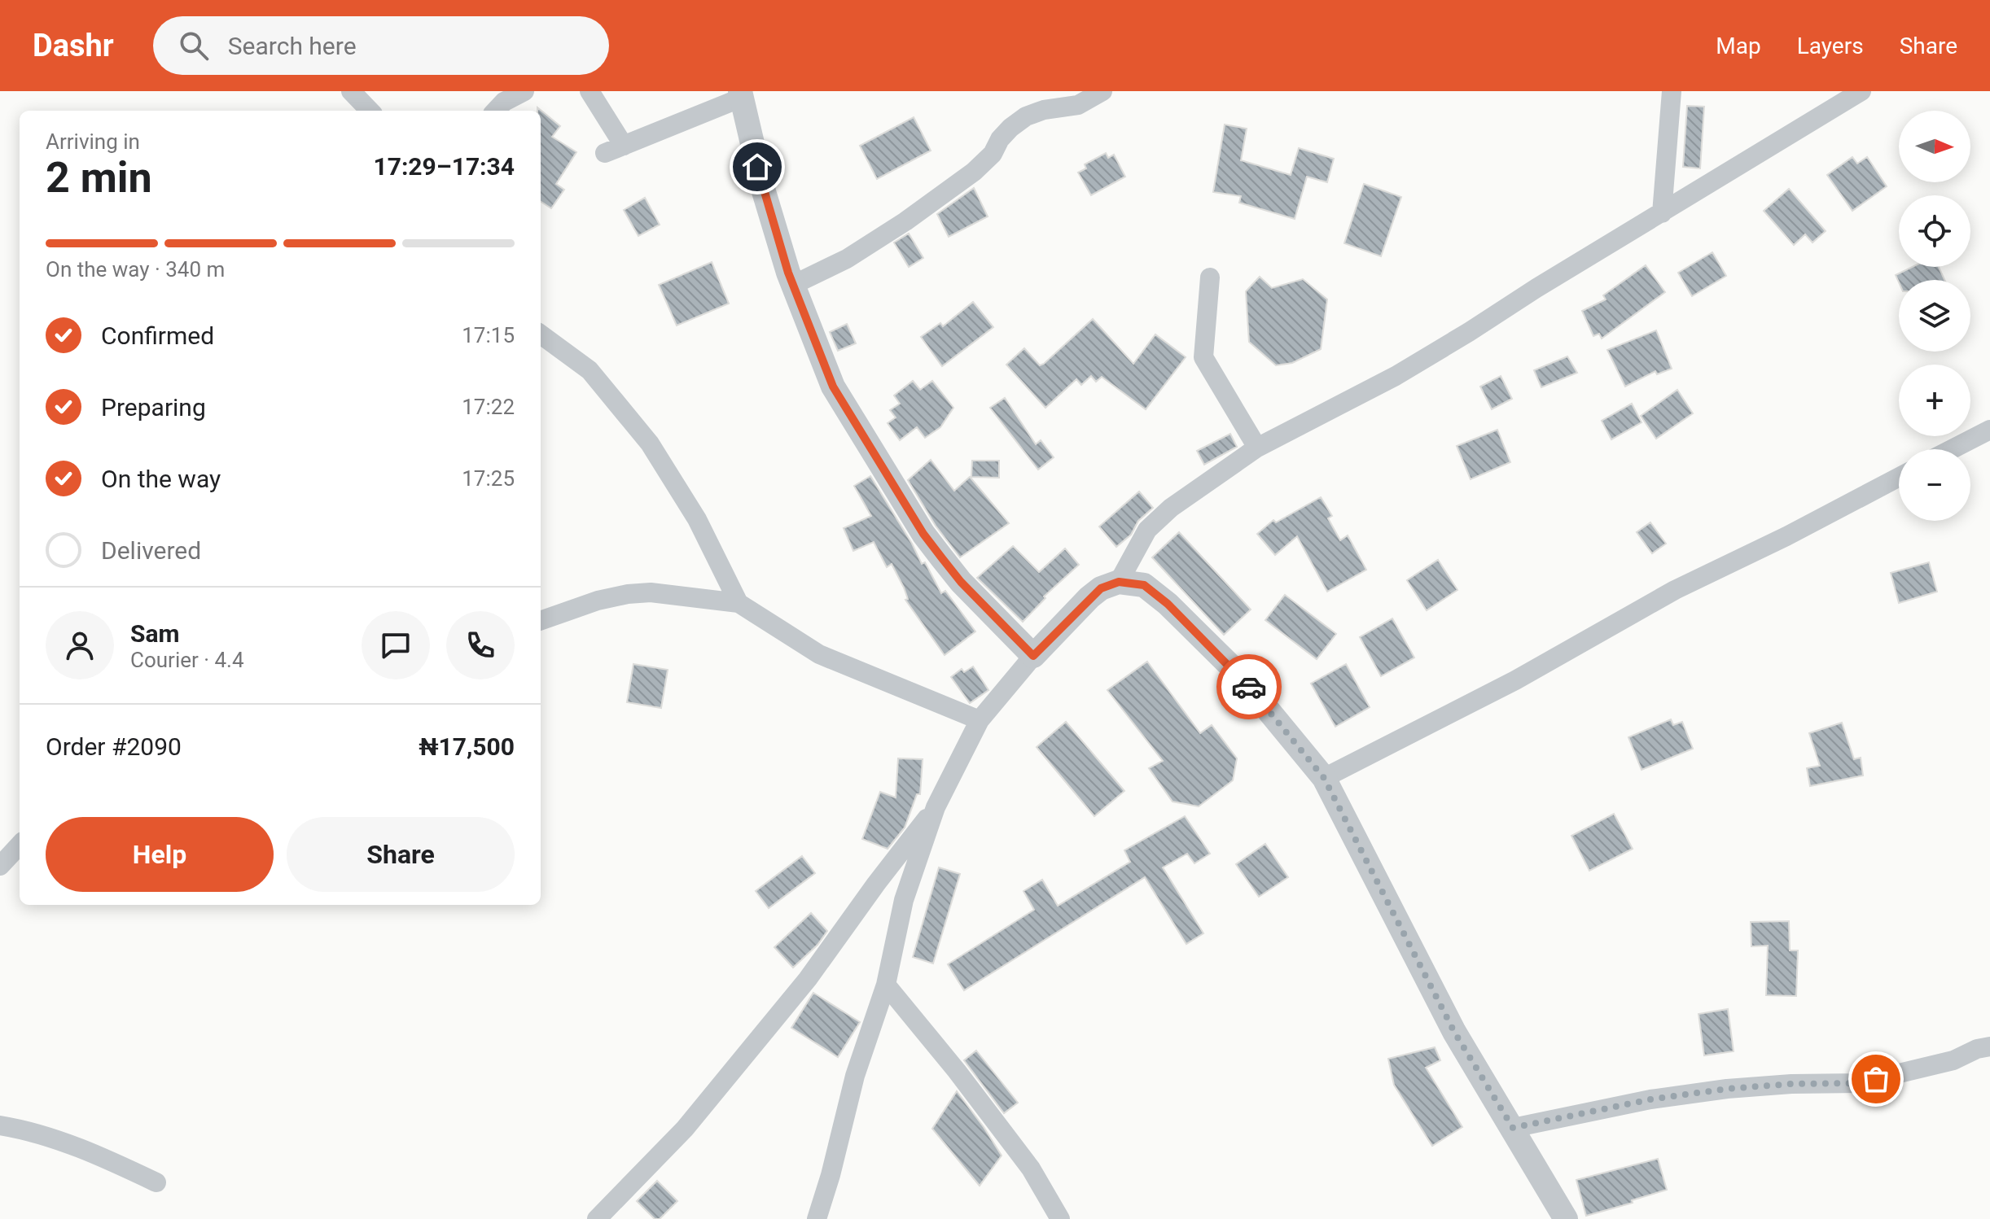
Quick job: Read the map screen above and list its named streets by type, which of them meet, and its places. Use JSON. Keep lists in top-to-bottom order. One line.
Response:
{"north":"right","page":{"header":"Dashr","search":"Search here","nav":["Map","Layers","Share"],"map_buttons":["+","−"],"heading":["2 min","Arriving in","17:29–17:34"],"panel":["Sam","Courier · 4.4","Order #2090","₦17,500"],"bar":"On the way · 340 m","list":[["Confirmed","17:15"],["Preparing","17:22"],["On the way","17:25"],"Delivered"],"buttons":["Help","Share"]}}
